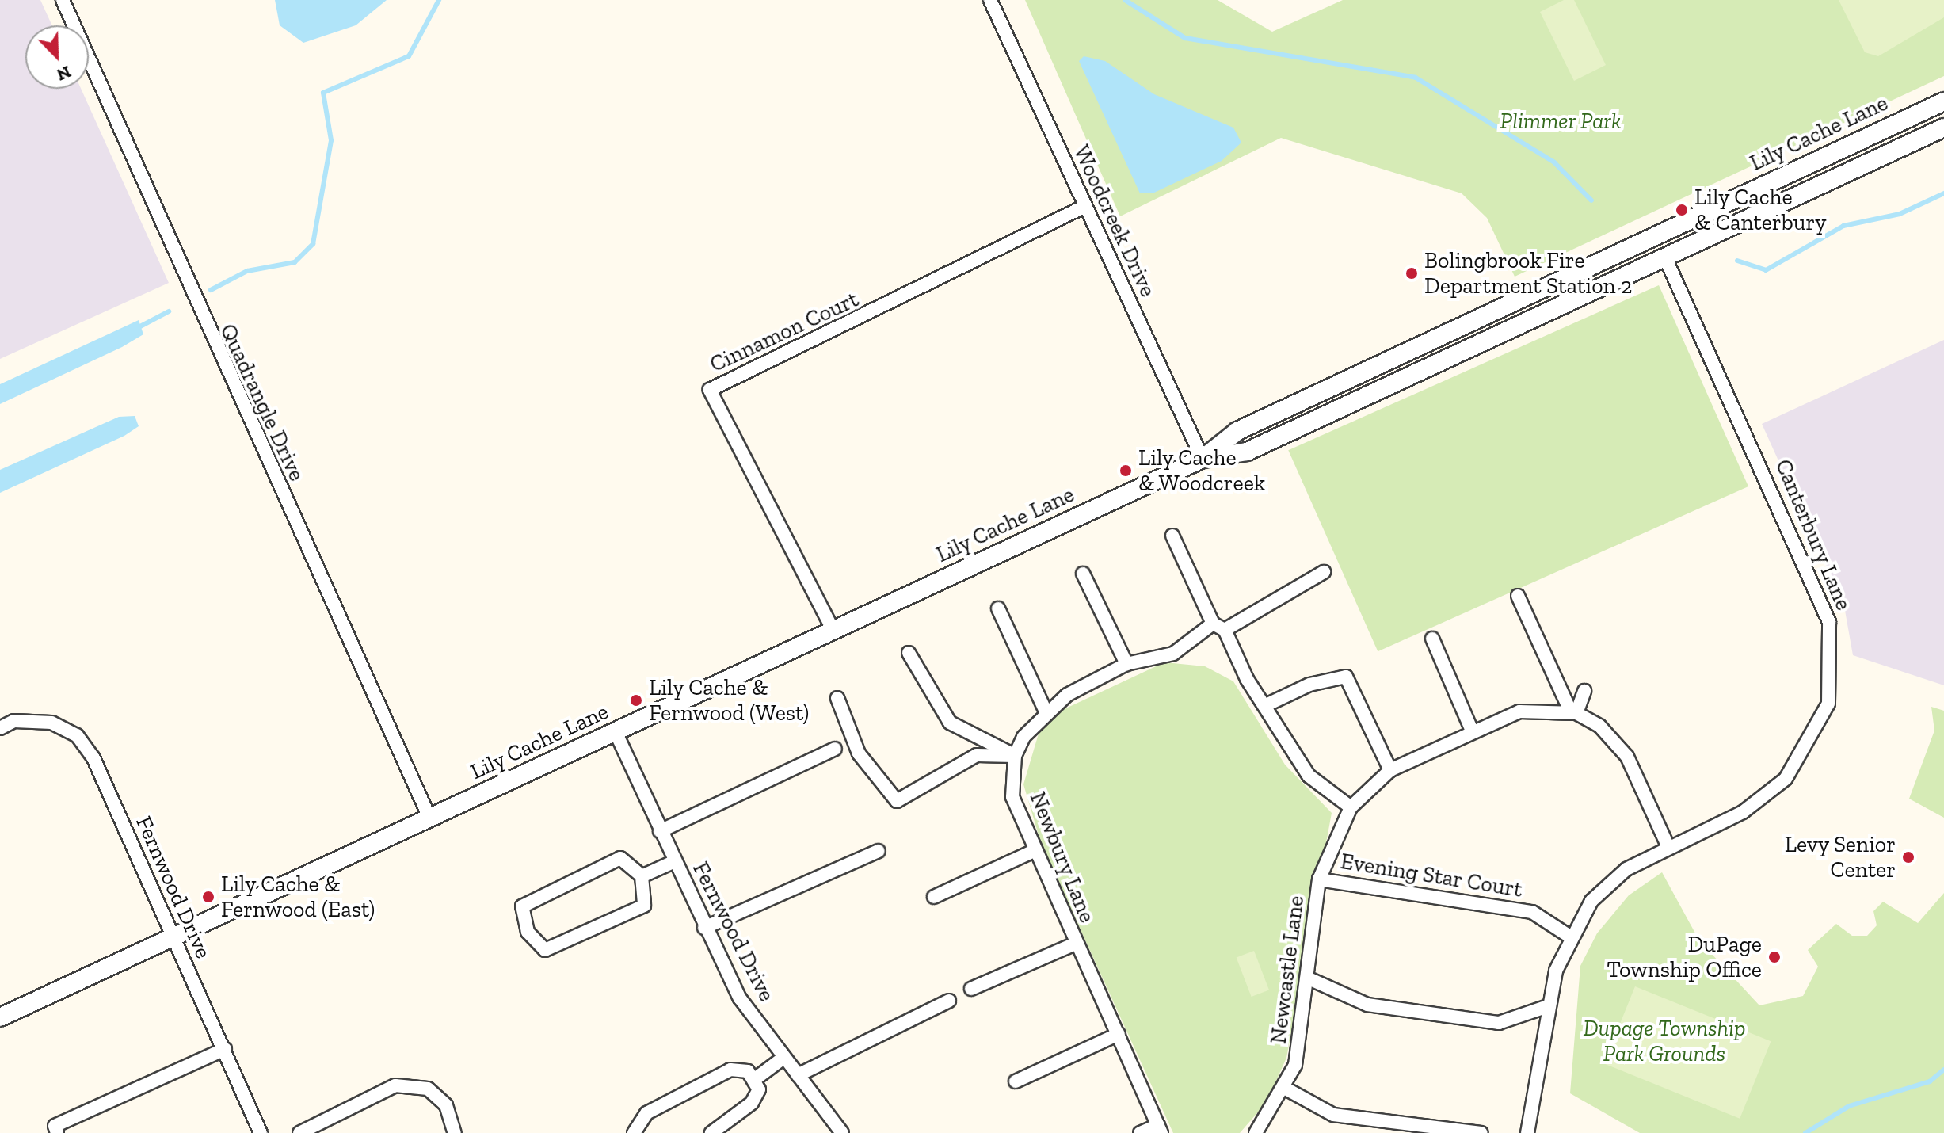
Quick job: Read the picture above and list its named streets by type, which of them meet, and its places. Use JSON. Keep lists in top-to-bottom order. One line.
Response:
{"streets":{"street":["Lily Cache Lane","Woodcreek Drive","Cinnamon Court","Quadrangle Drive","Canterbury Lane","Newbury Lane","Evening Star Court","Fernwood Drive","Newcastle Lane"]},"crossings":[["Lily Cache Lane","Woodcreek Drive"],["Lily Cache Lane","Cinnamon Court"],["Lily Cache Lane","Quadrangle Drive"],["Lily Cache Lane","Canterbury Lane"],["Lily Cache Lane","Fernwood Drive"],["Woodcreek Drive","Cinnamon Court"],["Canterbury Lane","Evening Star Court"],["Evening Star Court","Newcastle Lane"]],"parks":["Plimmer Park","Dupage Township Park Grounds"],"places":["Lily Cache & Canterbury","Bolingbrook Fire Department Station 2","Lily Cache & Woodcreek","Lily Cache & Fernwood (West)","Levy Senior Center","Lily Cache & Fernwood (East)","DuPage Township Office"],"north":"bottom right"}
